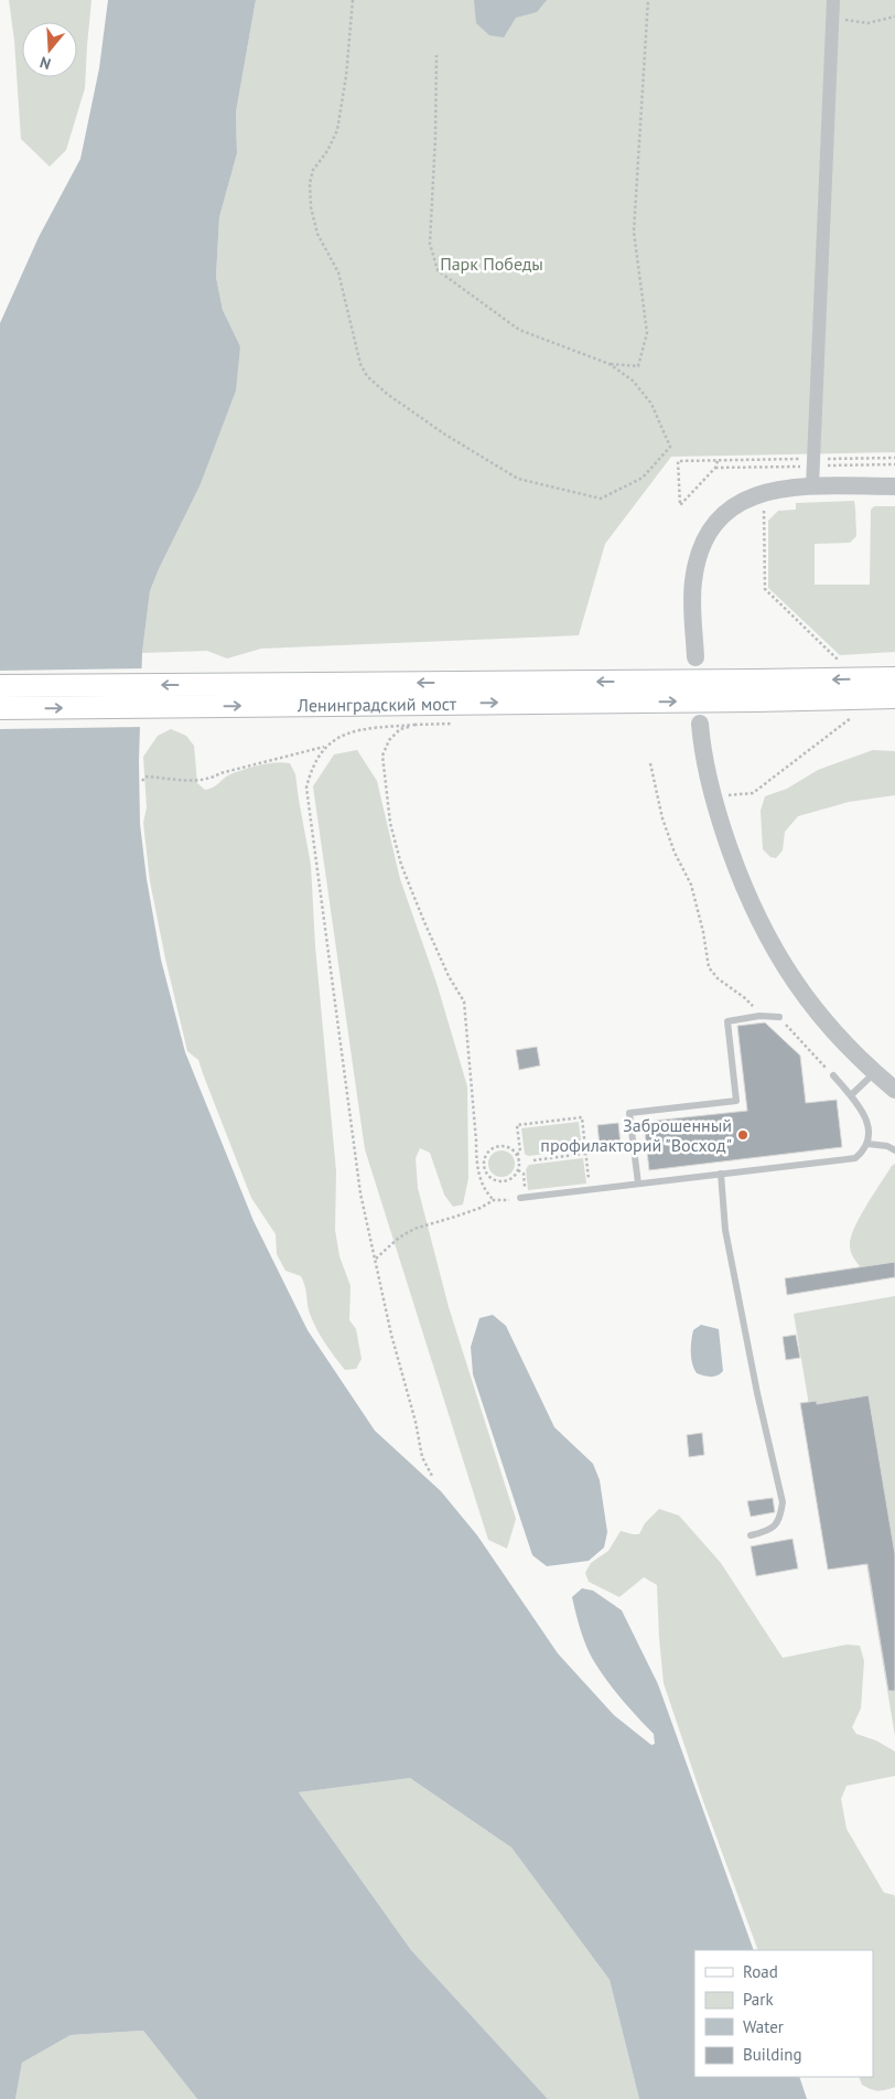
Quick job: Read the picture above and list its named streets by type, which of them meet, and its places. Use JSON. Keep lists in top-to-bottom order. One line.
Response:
{"streets":{"main road":["Ленинградский мост"]},"parks":["Парк Победы"],"places":["Заброшенный профилакторий \"Восход\""],"legend":["Road","Park","Water","Building"],"north":"bottom"}
